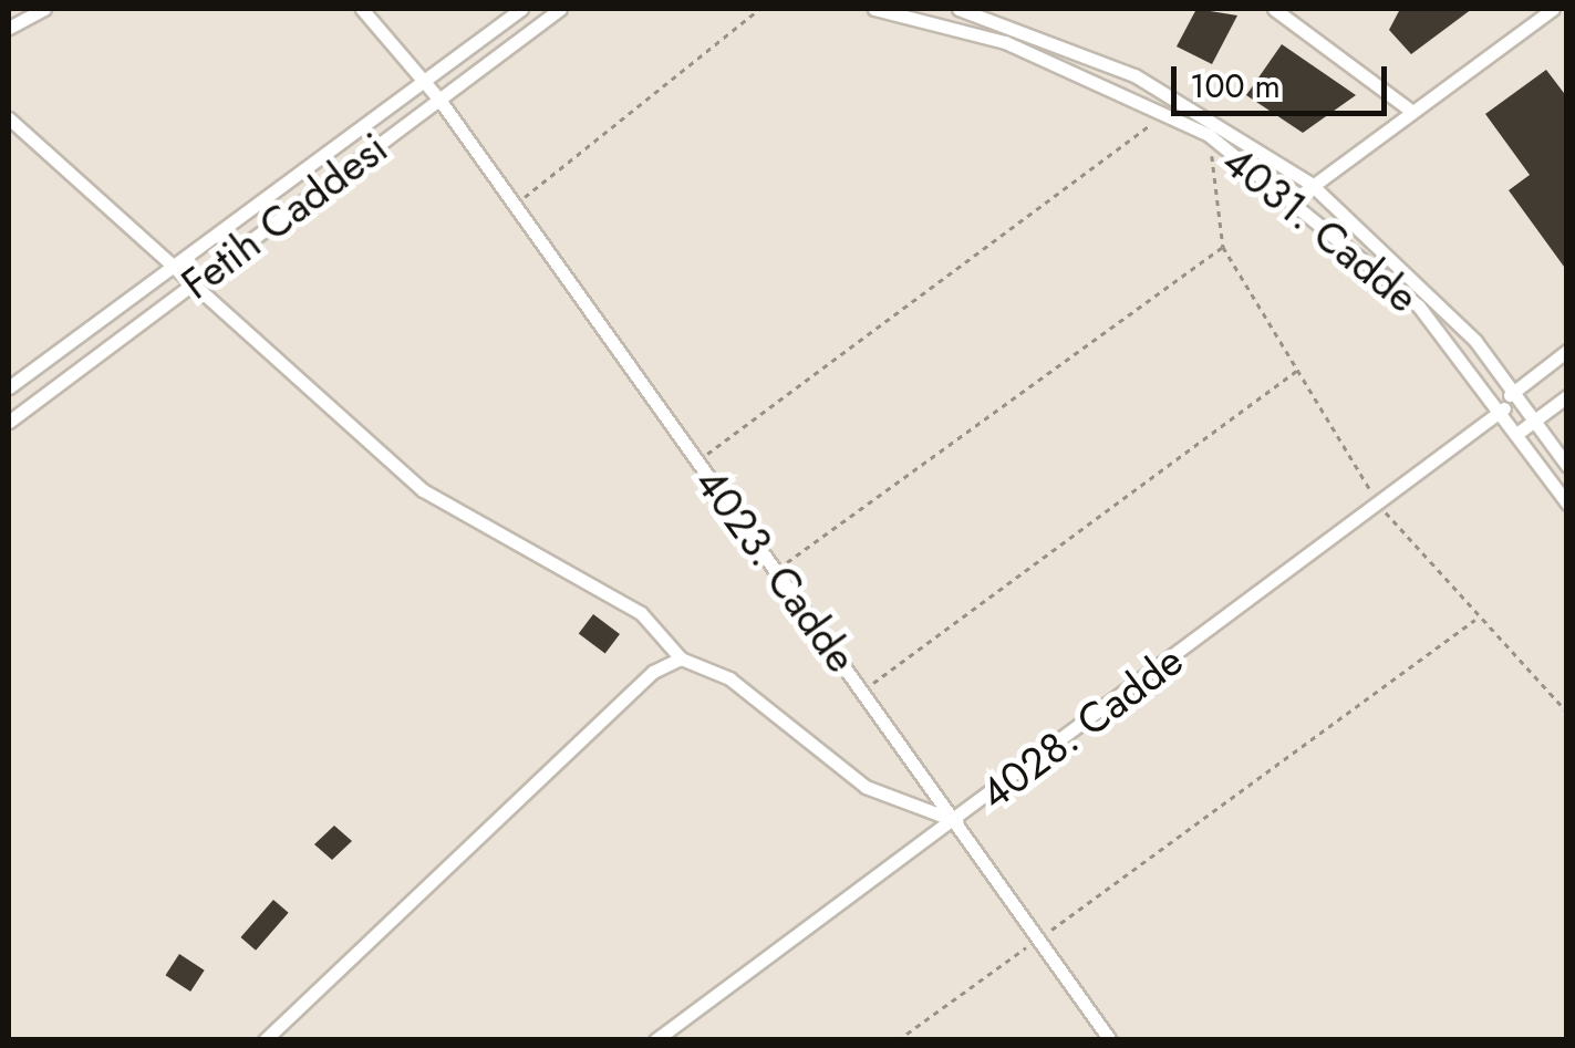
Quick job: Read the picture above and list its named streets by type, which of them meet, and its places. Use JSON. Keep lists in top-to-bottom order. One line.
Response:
{"streets":{"street":["Fetih Caddesi","4031. Cadde","4023. Cadde","4028. Cadde"]},"crossings":[["Fetih Caddesi","4023. Cadde"],["4031. Cadde","4028. Cadde"],["4023. Cadde","4028. Cadde"]],"scale_bar":"100 m"}
